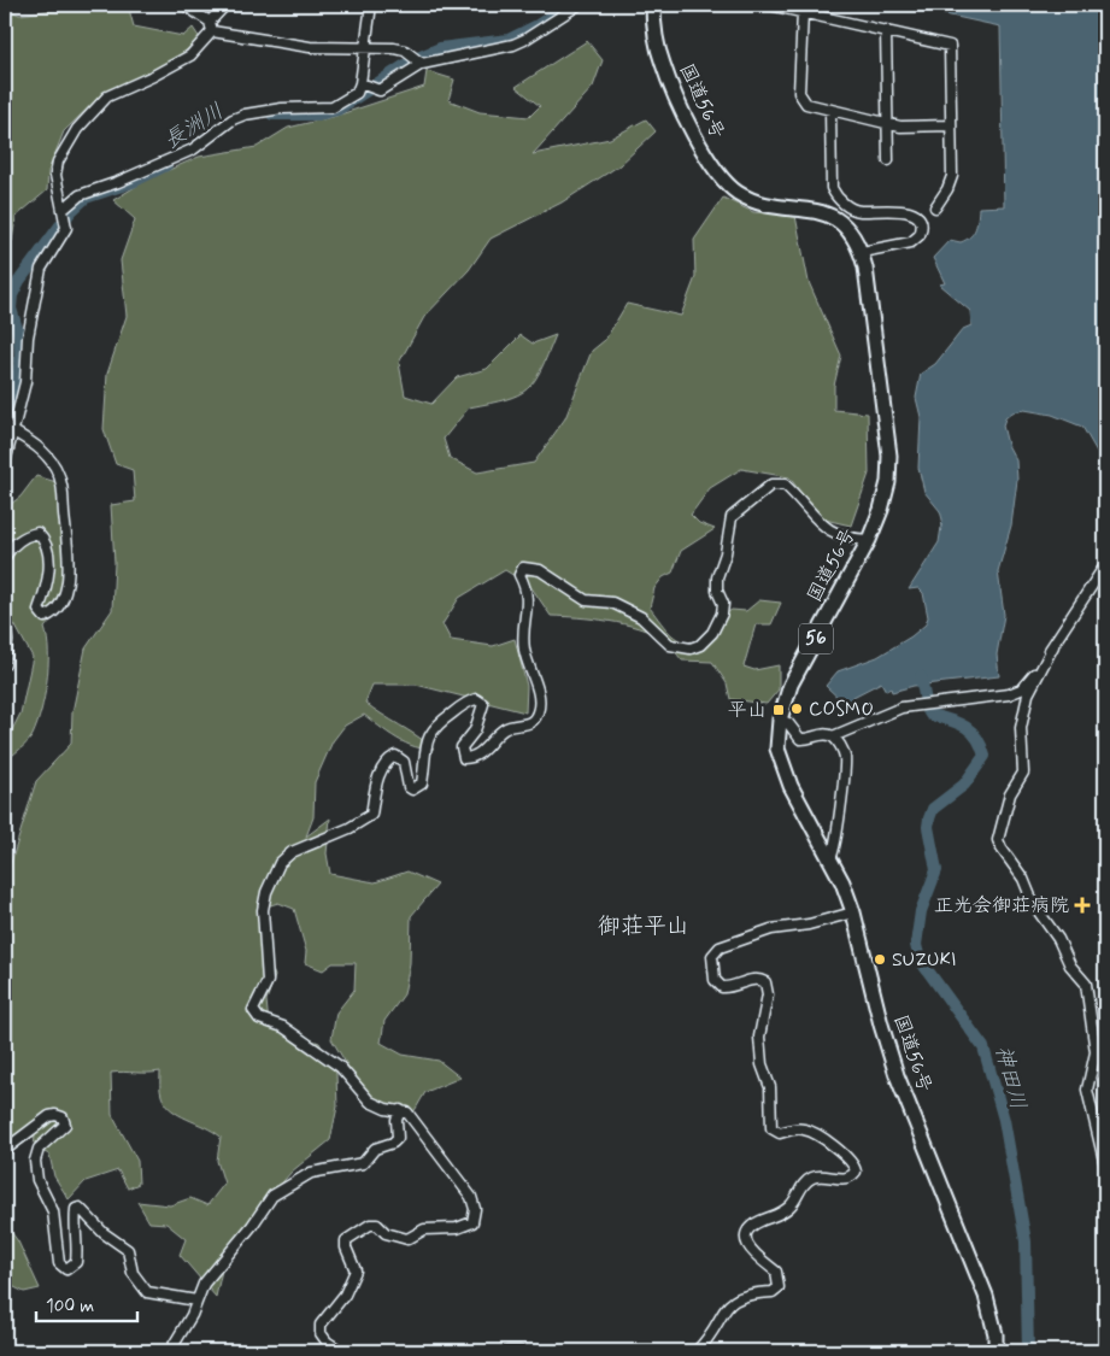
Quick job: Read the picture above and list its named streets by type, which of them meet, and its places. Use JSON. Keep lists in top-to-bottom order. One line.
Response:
{"streets":{"highway":["国道56号","56"]},"districts":["御荘平山"],"water":["長洲川","神田川"],"places":{"other":["COSMO","SUZUKI"],"transit":["平山"],"health":["正光会御荘病院"]},"scale_bar":"100 m"}
